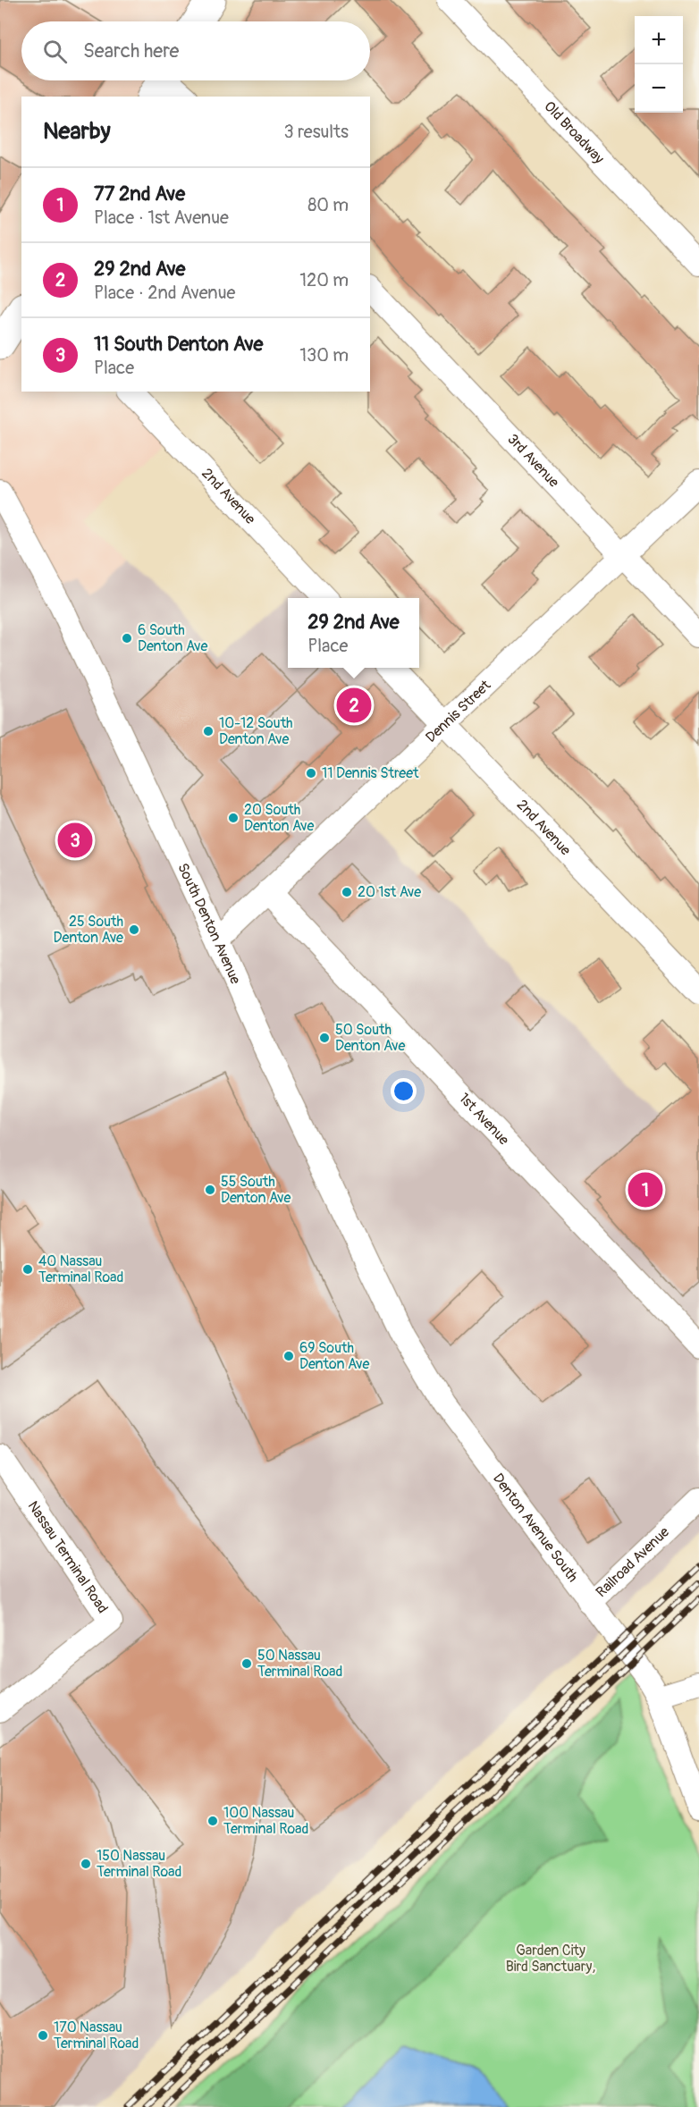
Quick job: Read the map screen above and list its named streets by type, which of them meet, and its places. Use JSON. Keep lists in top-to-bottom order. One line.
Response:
{"streets":{"street":["Old Broadway","3rd Avenue","2nd Avenue","Dennis Street","South Denton Avenue","1st Avenue","Denton Avenue South","Nassau Terminal Road","Railroad Avenue"]},"crossings":[["3rd Avenue","Dennis Street"],["2nd Avenue","Dennis Street"],["Dennis Street","South Denton Avenue"],["Dennis Street","1st Avenue"],["South Denton Avenue","Denton Avenue South"],["Denton Avenue South","Railroad Avenue"]],"parks":["Garden City Bird Sanctuary,"],"places":["6 South Denton Ave","10-12 South Denton Ave","11 Dennis Street","20 South Denton Ave","20 1st Ave","25 South Denton Ave","50 South Denton Ave","55 South Denton Ave","40 Nassau Terminal Road","69 South Denton Ave","50 Nassau Terminal Road","100 Nassau Terminal Road","150 Nassau Terminal Road","170 Nassau Terminal Road"],"page":{"map_buttons":["+","−"],"search":"Search here","heading":["Nearby","3 results"],"list":[{"mark":"1","name":"77 2nd Ave","note":"Place · 1st Avenue","value":"80 m"},{"mark":"2","name":"29 2nd Ave","note":"Place · 2nd Avenue","value":"120 m"},{"mark":"3","name":"11 South Denton Ave","note":"Place","value":"130 m"}],"popup":["29 2nd Ave","Place"],"pins":["2","3","1"]}}
